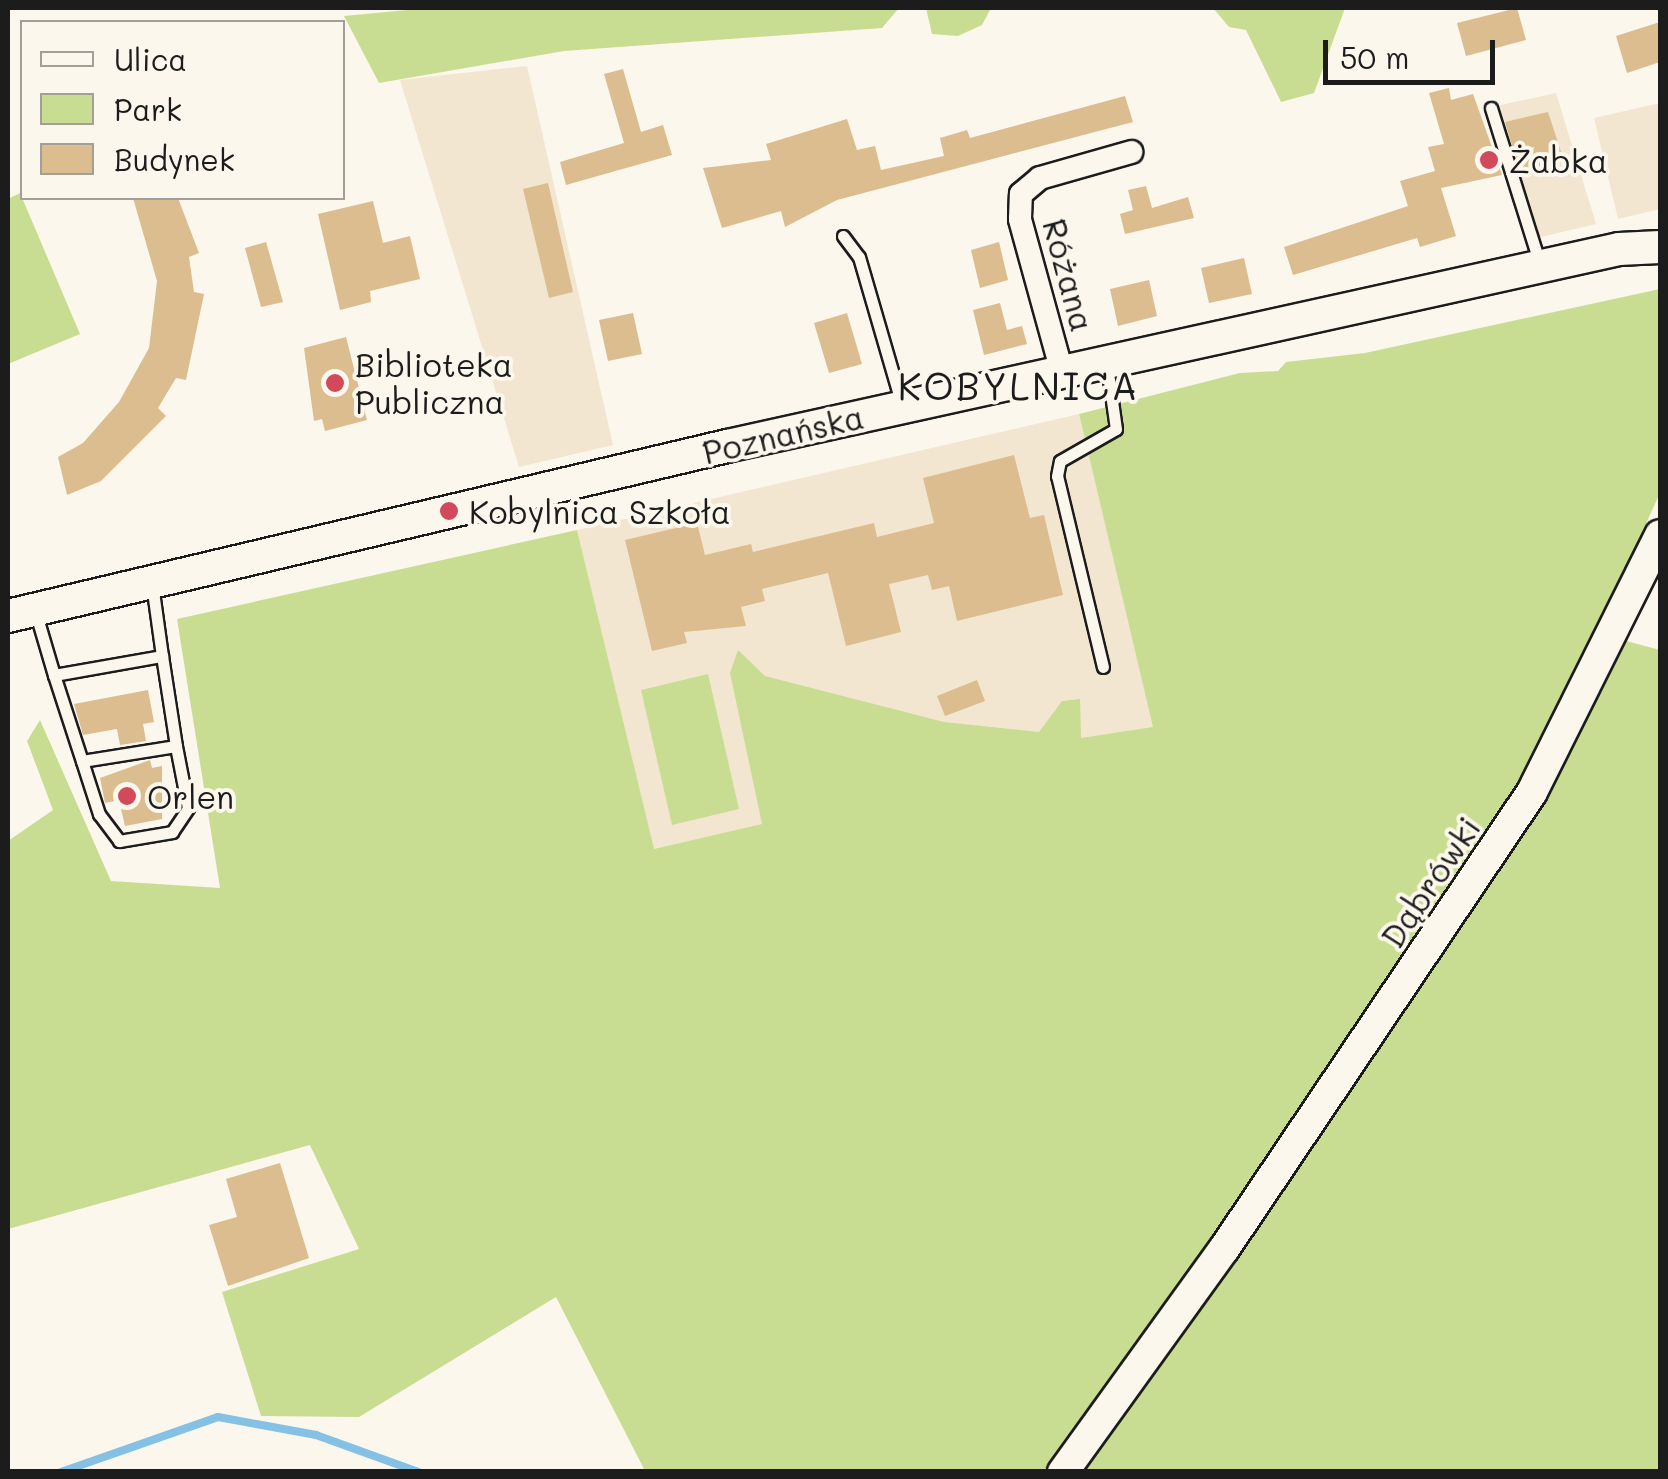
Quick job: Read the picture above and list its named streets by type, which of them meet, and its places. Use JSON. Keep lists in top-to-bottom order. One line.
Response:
{"streets":{"main road":["Poznańska"],"street":["Różana","Dąbrówki"]},"crossings":[["Różana","Poznańska"]],"districts":["KOBYLNICA"],"places":["Żabka","Biblioteka Publiczna","Kobylnica Szkoła","Orlen"],"legend":["Ulica","Park","Budynek"],"scale_bar":"50 m"}
